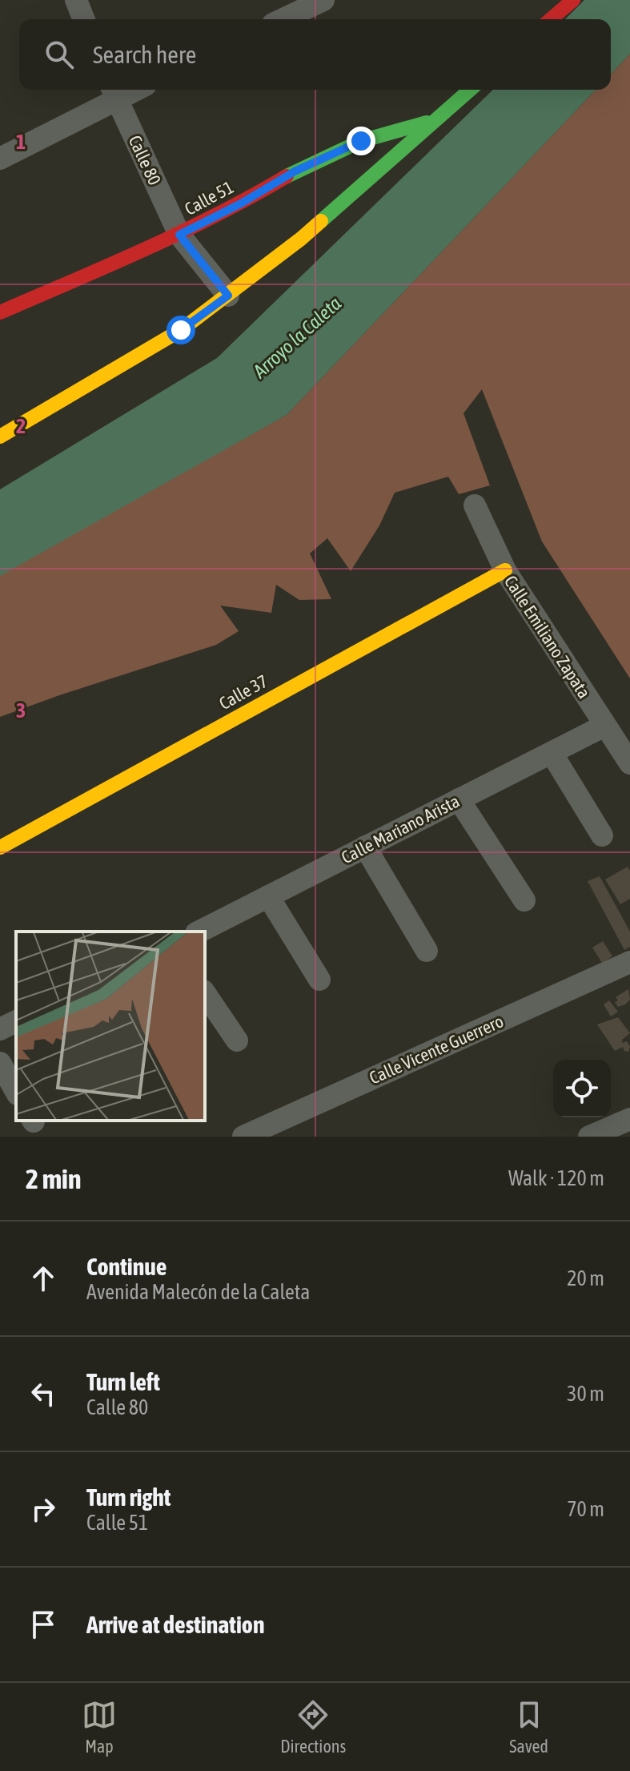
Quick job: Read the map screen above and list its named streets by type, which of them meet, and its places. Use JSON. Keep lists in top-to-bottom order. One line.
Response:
{"streets":{"street":["Calle 80","Calle 51","Calle Emiliano Zapata","Calle 37","Calle Mariano Arista","Calle Vicente Guerrero"]},"crossings":[["Calle 80","Calle 51"],["Calle Emiliano Zapata","Calle 37"],["Calle Emiliano Zapata","Calle Mariano Arista"]],"water":["Arroyo la Caleta"],"page":{"search":"Search here","heading":["2 min","Walk · 120 m"],"list":[["Continue","Avenida Malecón de la Caleta","20 m"],["Turn left","Calle 80","30 m"],["Turn right","Calle 51","70 m"],"Arrive at destination"],"nav":["Map","Directions","Saved"]},"grid":{"rows":["1","2","3"]}}
